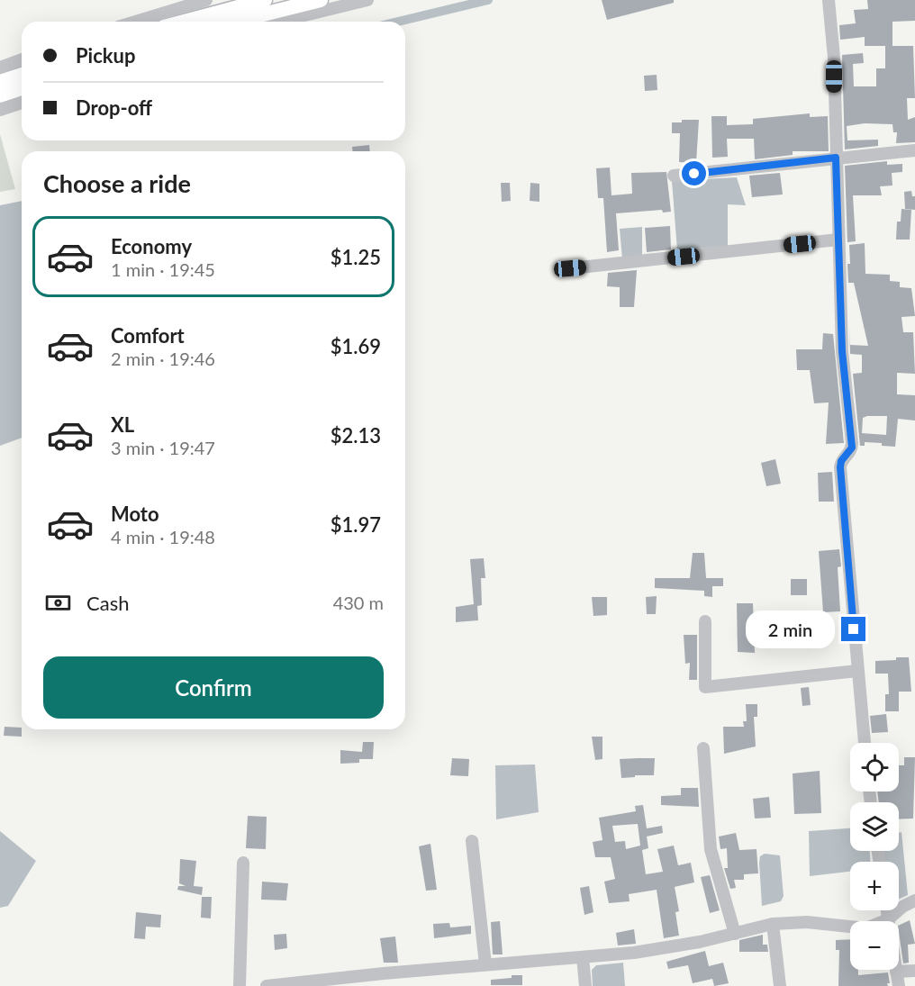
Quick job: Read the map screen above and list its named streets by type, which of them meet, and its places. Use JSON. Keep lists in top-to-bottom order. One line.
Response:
{"page":{"banner":["Pickup","Drop-off"],"heading":"Choose a ride","list":[{"name":"Economy","note":"1 min · 19:45","value":"$1.25"},{"name":"Comfort","note":"2 min · 19:46","value":"$1.69"},{"name":"XL","note":"3 min · 19:47","value":"$2.13"},{"name":"Moto","note":"4 min · 19:48","value":"$1.97"}],"pay":["Cash","430 m"],"bubble":"2 min","buttons":"Confirm","map_buttons":["+","−"]}}
